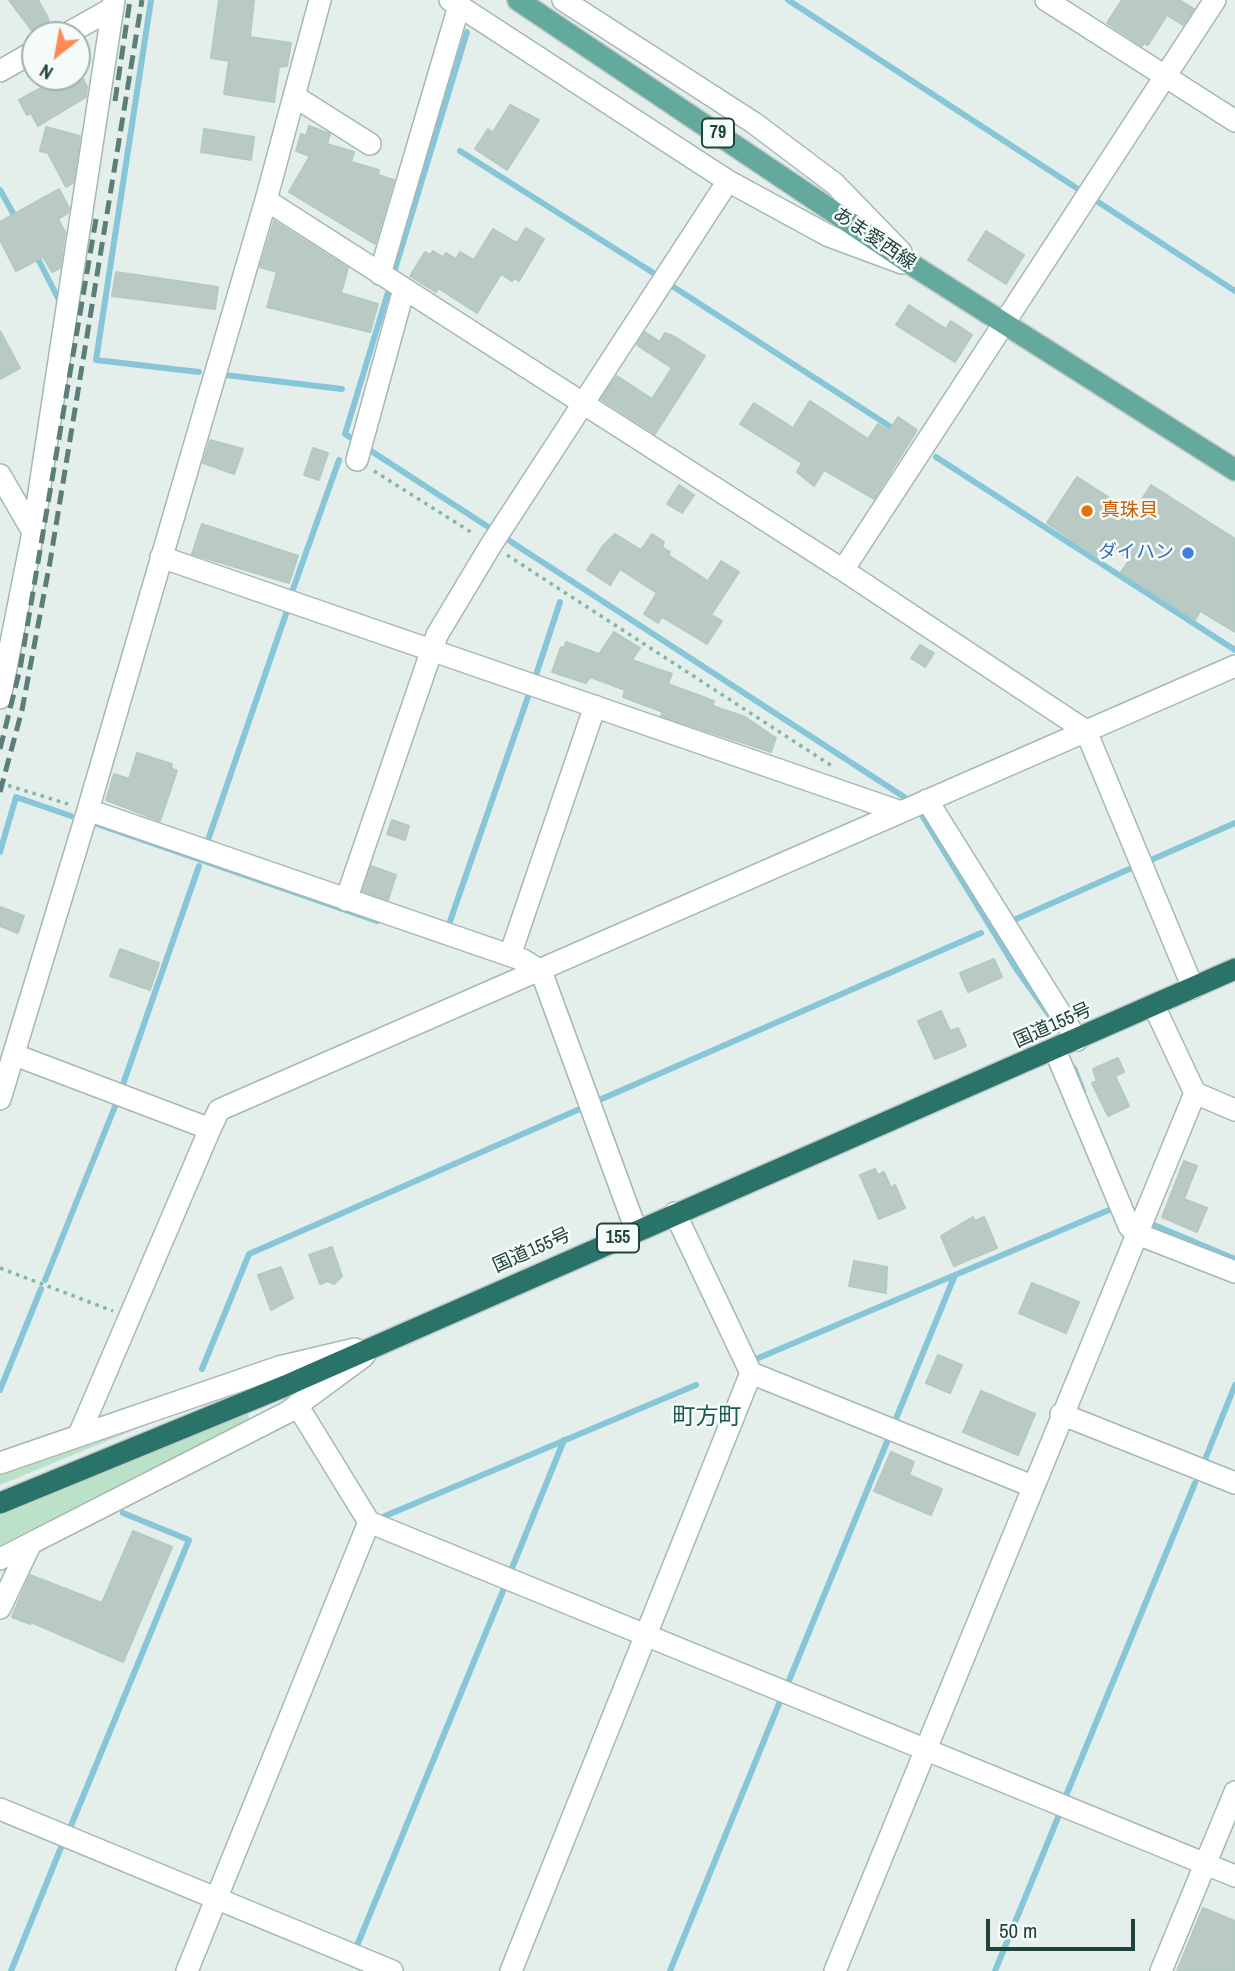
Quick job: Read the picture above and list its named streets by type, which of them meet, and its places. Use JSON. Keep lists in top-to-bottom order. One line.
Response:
{"streets":{"highway":["国道155号","155"],"main road":["79","あま愛西線"]},"districts":["町方町"],"places":["真珠貝","ダイハン"],"scale_bar":"50 m","north":"bottom left"}
